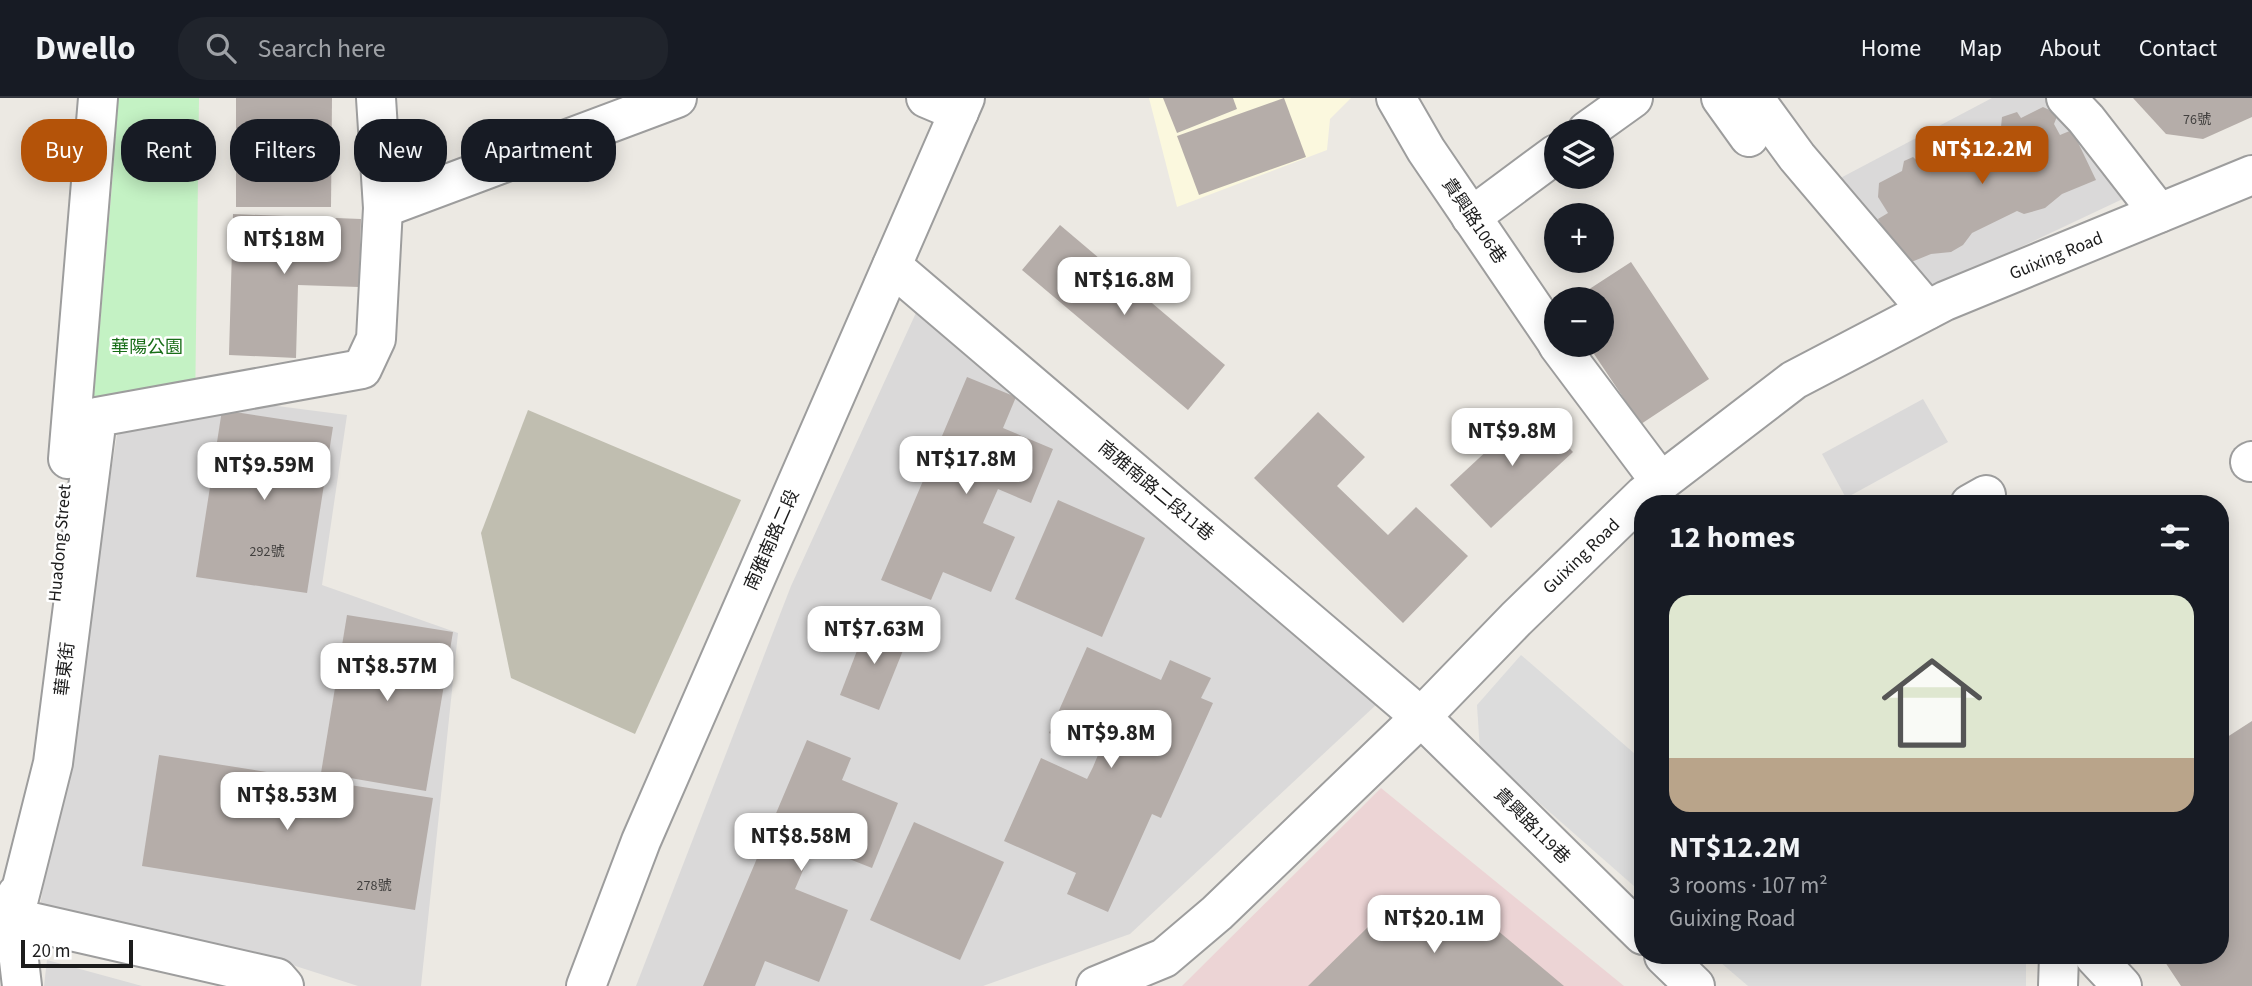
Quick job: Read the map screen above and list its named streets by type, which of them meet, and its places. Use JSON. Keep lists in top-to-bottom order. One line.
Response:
{"streets":{"street":["貴興路106巷","Guixing Road","南雅南路二段11巷","南雅南路二段","Huadong Street","華東街","貴興路119巷"]},"crossings":[["貴興路106巷","Guixing Road"],["Guixing Road","南雅南路二段11巷"],["Guixing Road","貴興路119巷"],["南雅南路二段11巷","南雅南路二段"],["南雅南路二段11巷","貴興路119巷"],["Huadong Street","華東街"]],"parks":["華陽公園"],"house_numbers":["76號","292號","278號"],"scale_bar":"20 m","page":{"header":"Dwello","search":"Search here","nav":["Home","Map","About","Contact"],"map_buttons":["+","−"],"chip":["Buy","Rent","Filters","New","Apartment"],"price":["NT$12.2M","NT$18M","NT$16.8M","NT$9.8M","NT$17.8M","NT$9.59M","NT$7.63M","NT$8.57M","NT$9.8M","NT$8.53M","NT$8.58M","NT$20.1M"],"heading":"12 homes","list":[{"name":"NT$12.2M","note":"3 rooms · 107 m² · Guixing Road"}],"scale":"20 m"}}
